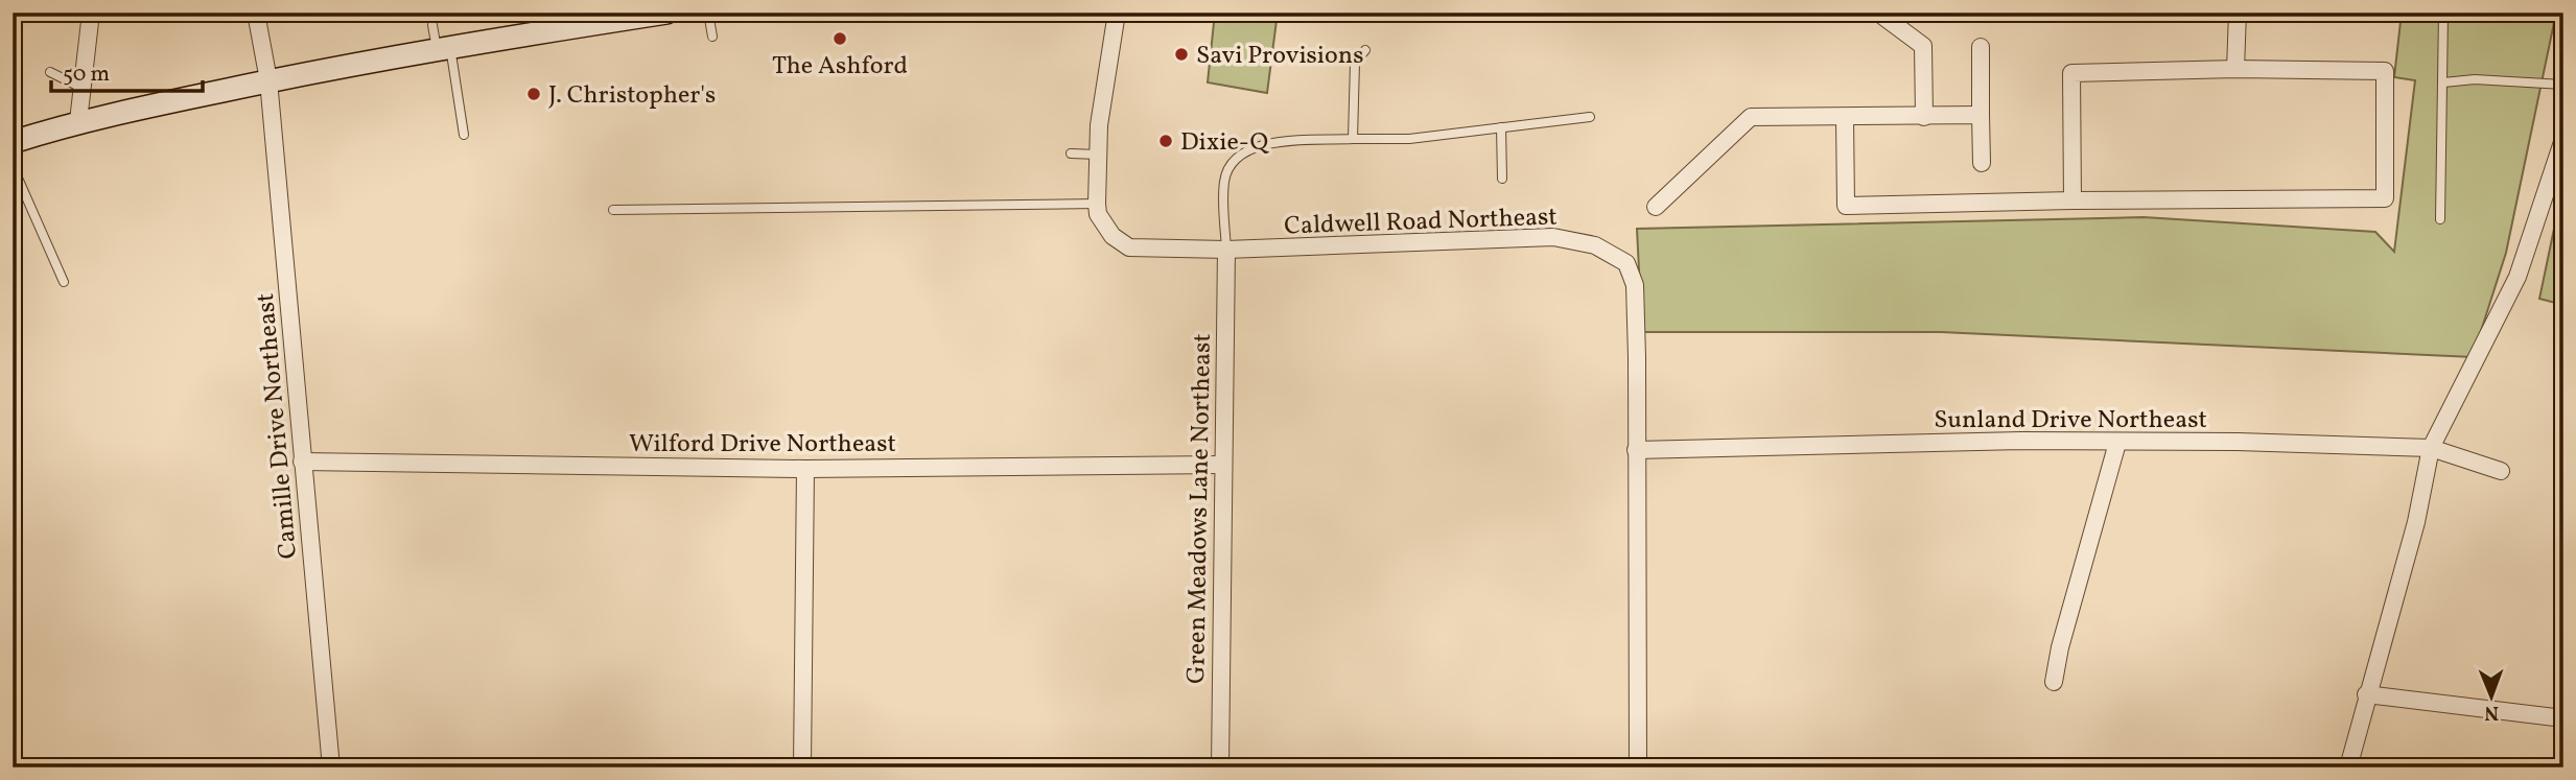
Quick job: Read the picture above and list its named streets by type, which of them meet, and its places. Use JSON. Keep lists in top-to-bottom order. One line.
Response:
{"streets":{"street":["Caldwell Road Northeast","Sunland Drive Northeast","Camille Drive Northeast","Wilford Drive Northeast","Green Meadows Lane Northeast"]},"crossings":[["Caldwell Road Northeast","Sunland Drive Northeast"],["Caldwell Road Northeast","Green Meadows Lane Northeast"],["Camille Drive Northeast","Wilford Drive Northeast"],["Wilford Drive Northeast","Green Meadows Lane Northeast"]],"places":["The Ashford","Savi Provisions","J. Christopher's","Dixie-Q"],"scale_bar":"50 m","north":"bottom"}
